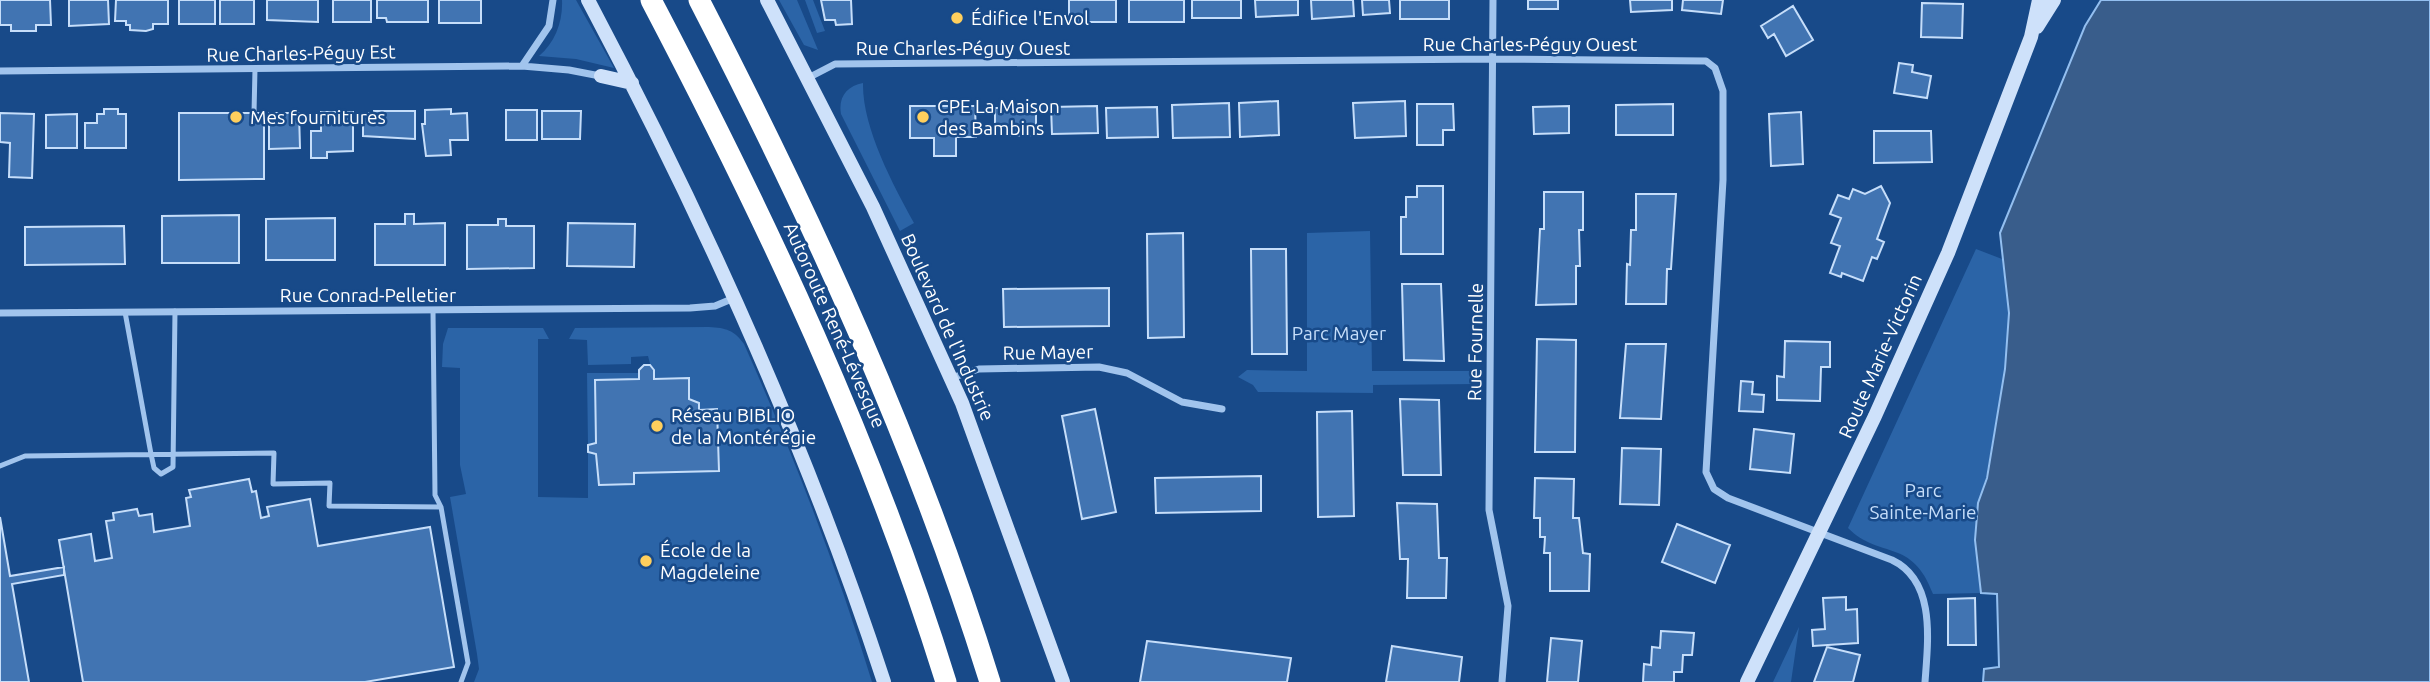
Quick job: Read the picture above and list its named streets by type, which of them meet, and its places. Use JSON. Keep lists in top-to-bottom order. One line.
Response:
{"streets":{"highway":["Autoroute René-Lévesque"],"street":["Rue Charles-Péguy Ouest","Rue Charles-Péguy Est","Rue Conrad-Pelletier","Boulevard de l'Industrie","Rue Fournelle","Rue Mayer","Route Marie-Victorin"]},"crossings":[["Rue Charles-Péguy Ouest","Boulevard de l'Industrie"],["Rue Charles-Péguy Ouest","Rue Fournelle"],["Rue Charles-Péguy Ouest","Route Marie-Victorin"],["Boulevard de l'Industrie","Rue Mayer"]],"parks":["Parc Mayer","Parc Sainte-Marie"],"places":["Édifice l'Envol","Mes fournitures","CPE La Maison des Bambins","Réseau BIBLIO de la Montérégie","École de la Magdeleine"]}
